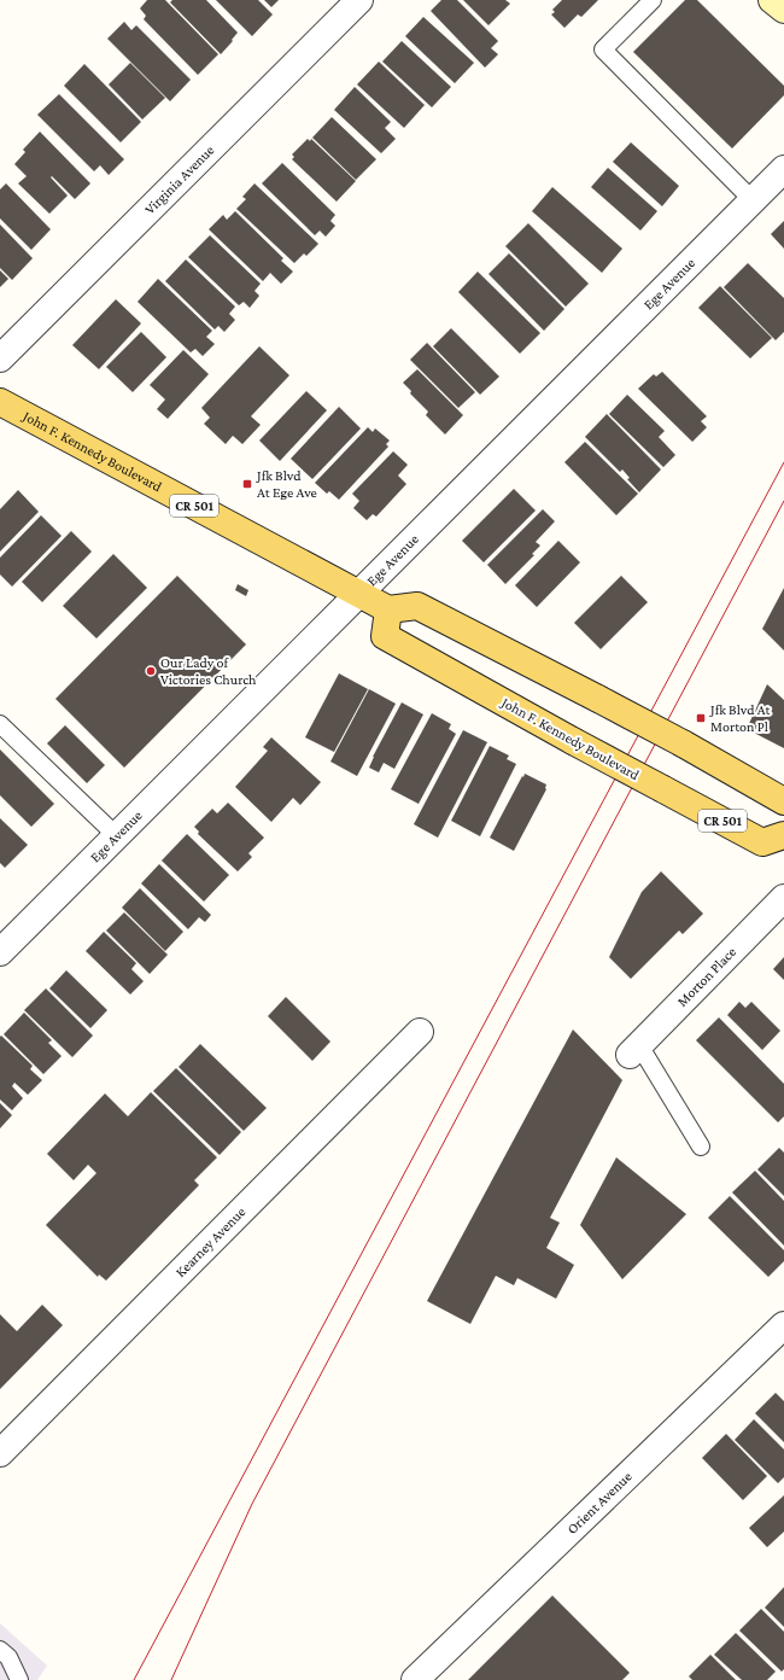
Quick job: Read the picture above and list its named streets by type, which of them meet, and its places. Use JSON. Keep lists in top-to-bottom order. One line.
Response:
{"streets":{"main road":["John F. Kennedy Boulevard","CR 501"],"street":["Virginia Avenue","Ege Avenue","Morton Place","Kearney Avenue","Orient Avenue"]},"crossings":[["Ege Avenue","John F. Kennedy Boulevard"]],"places":{"transit":["Jfk Blvd At Ege Ave","Jfk Blvd At Morton Pl"],"other":["Our Lady of Victories Church"]}}
